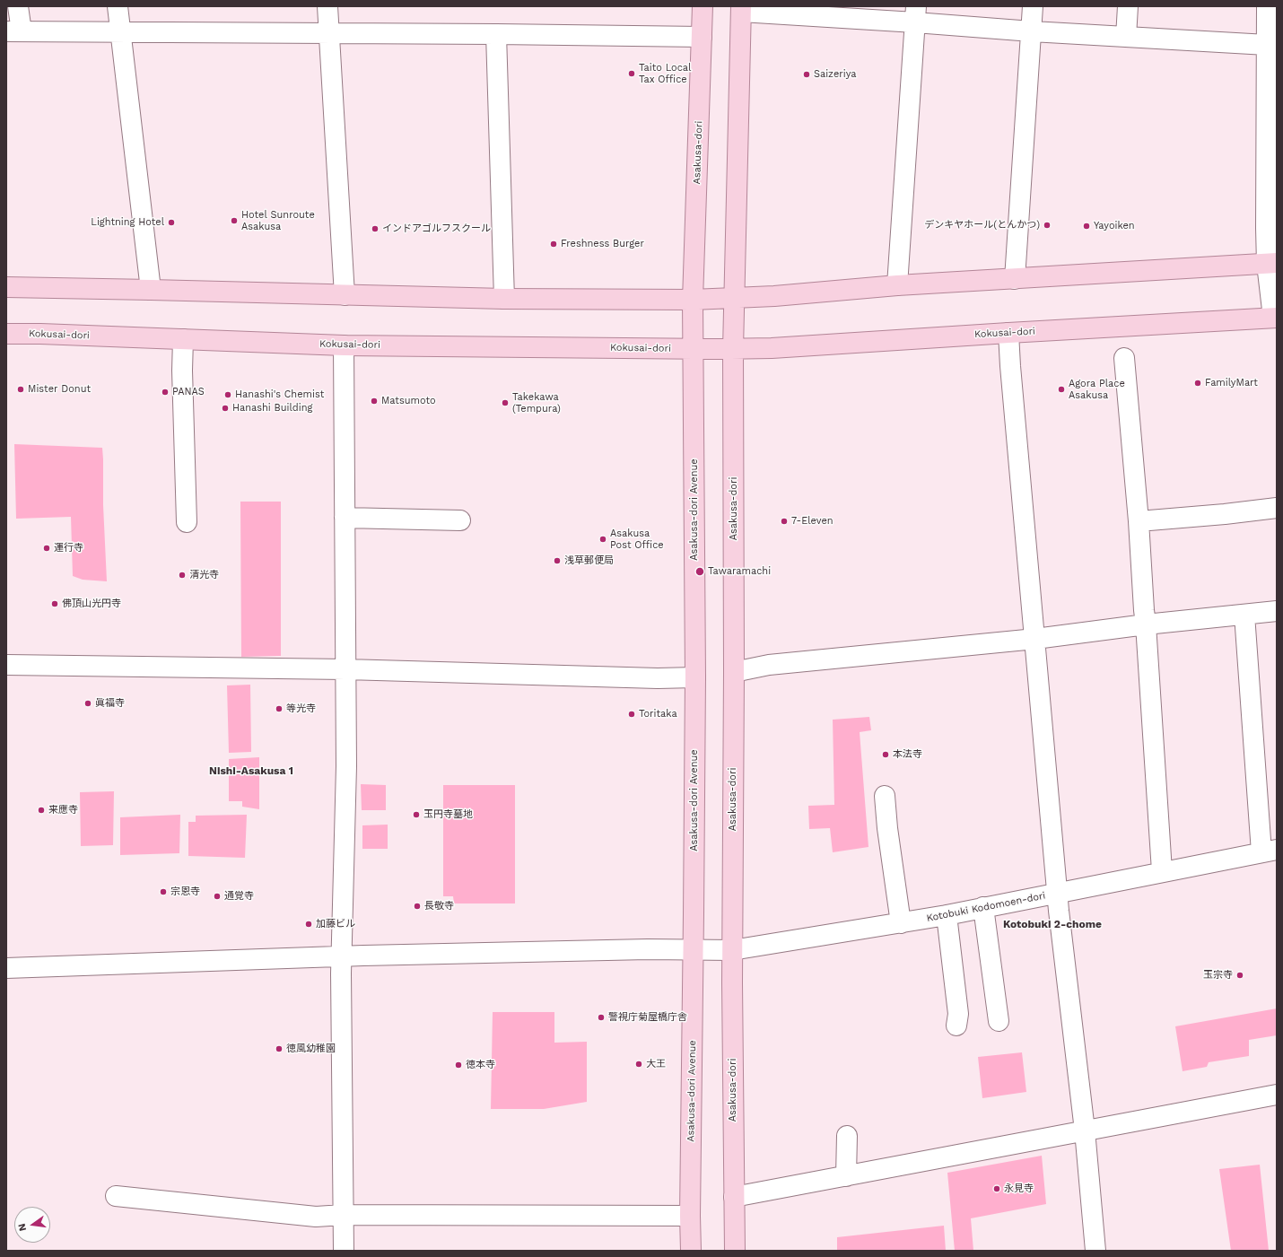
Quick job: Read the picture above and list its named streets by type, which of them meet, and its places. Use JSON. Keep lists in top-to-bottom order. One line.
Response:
{"streets":{"main road":["Asakusa-dori","Kokusai-dori","Asakusa-dori Avenue"],"street":["Kotobuki Kodomoen-dori"]},"crossings":[["Asakusa-dori","Kokusai-dori"],["Asakusa-dori","Asakusa-dori Avenue"],["Asakusa-dori","Kotobuki Kodomoen-dori"],["Kokusai-dori","Asakusa-dori Avenue"],["Asakusa-dori Avenue","Kotobuki Kodomoen-dori"]],"districts":["Nishi-Asakusa 1","Kotobuki 2-chome"],"places":["Taito Local Tax Office","Saizeriya","Hotel Sunroute Asakusa","Lightning Hotel","デンキヤホール(とんかつ)","Yayoiken","インドアゴルフスクール","Freshness Burger","FamilyMart","Mister Donut","Agora Place Asakusa","PANAS","Hanashi's Chemist","Matsumoto","Takekawa (Tempura)","Hanashi Building","7-Eleven","Asakusa Post Office","運行寺","浅草郵便局","Tawaramachi","清光寺","佛頂山光円寺","眞福寺","等光寺","Toritaka","本法寺","来應寺","玉円寺墓地","宗恩寺","通覚寺","長敬寺","加藤ビル","玉宗寺","警視庁菊屋橋庁舎","徳風幼稚園","大王","徳本寺","永見寺"],"north":"left"}
